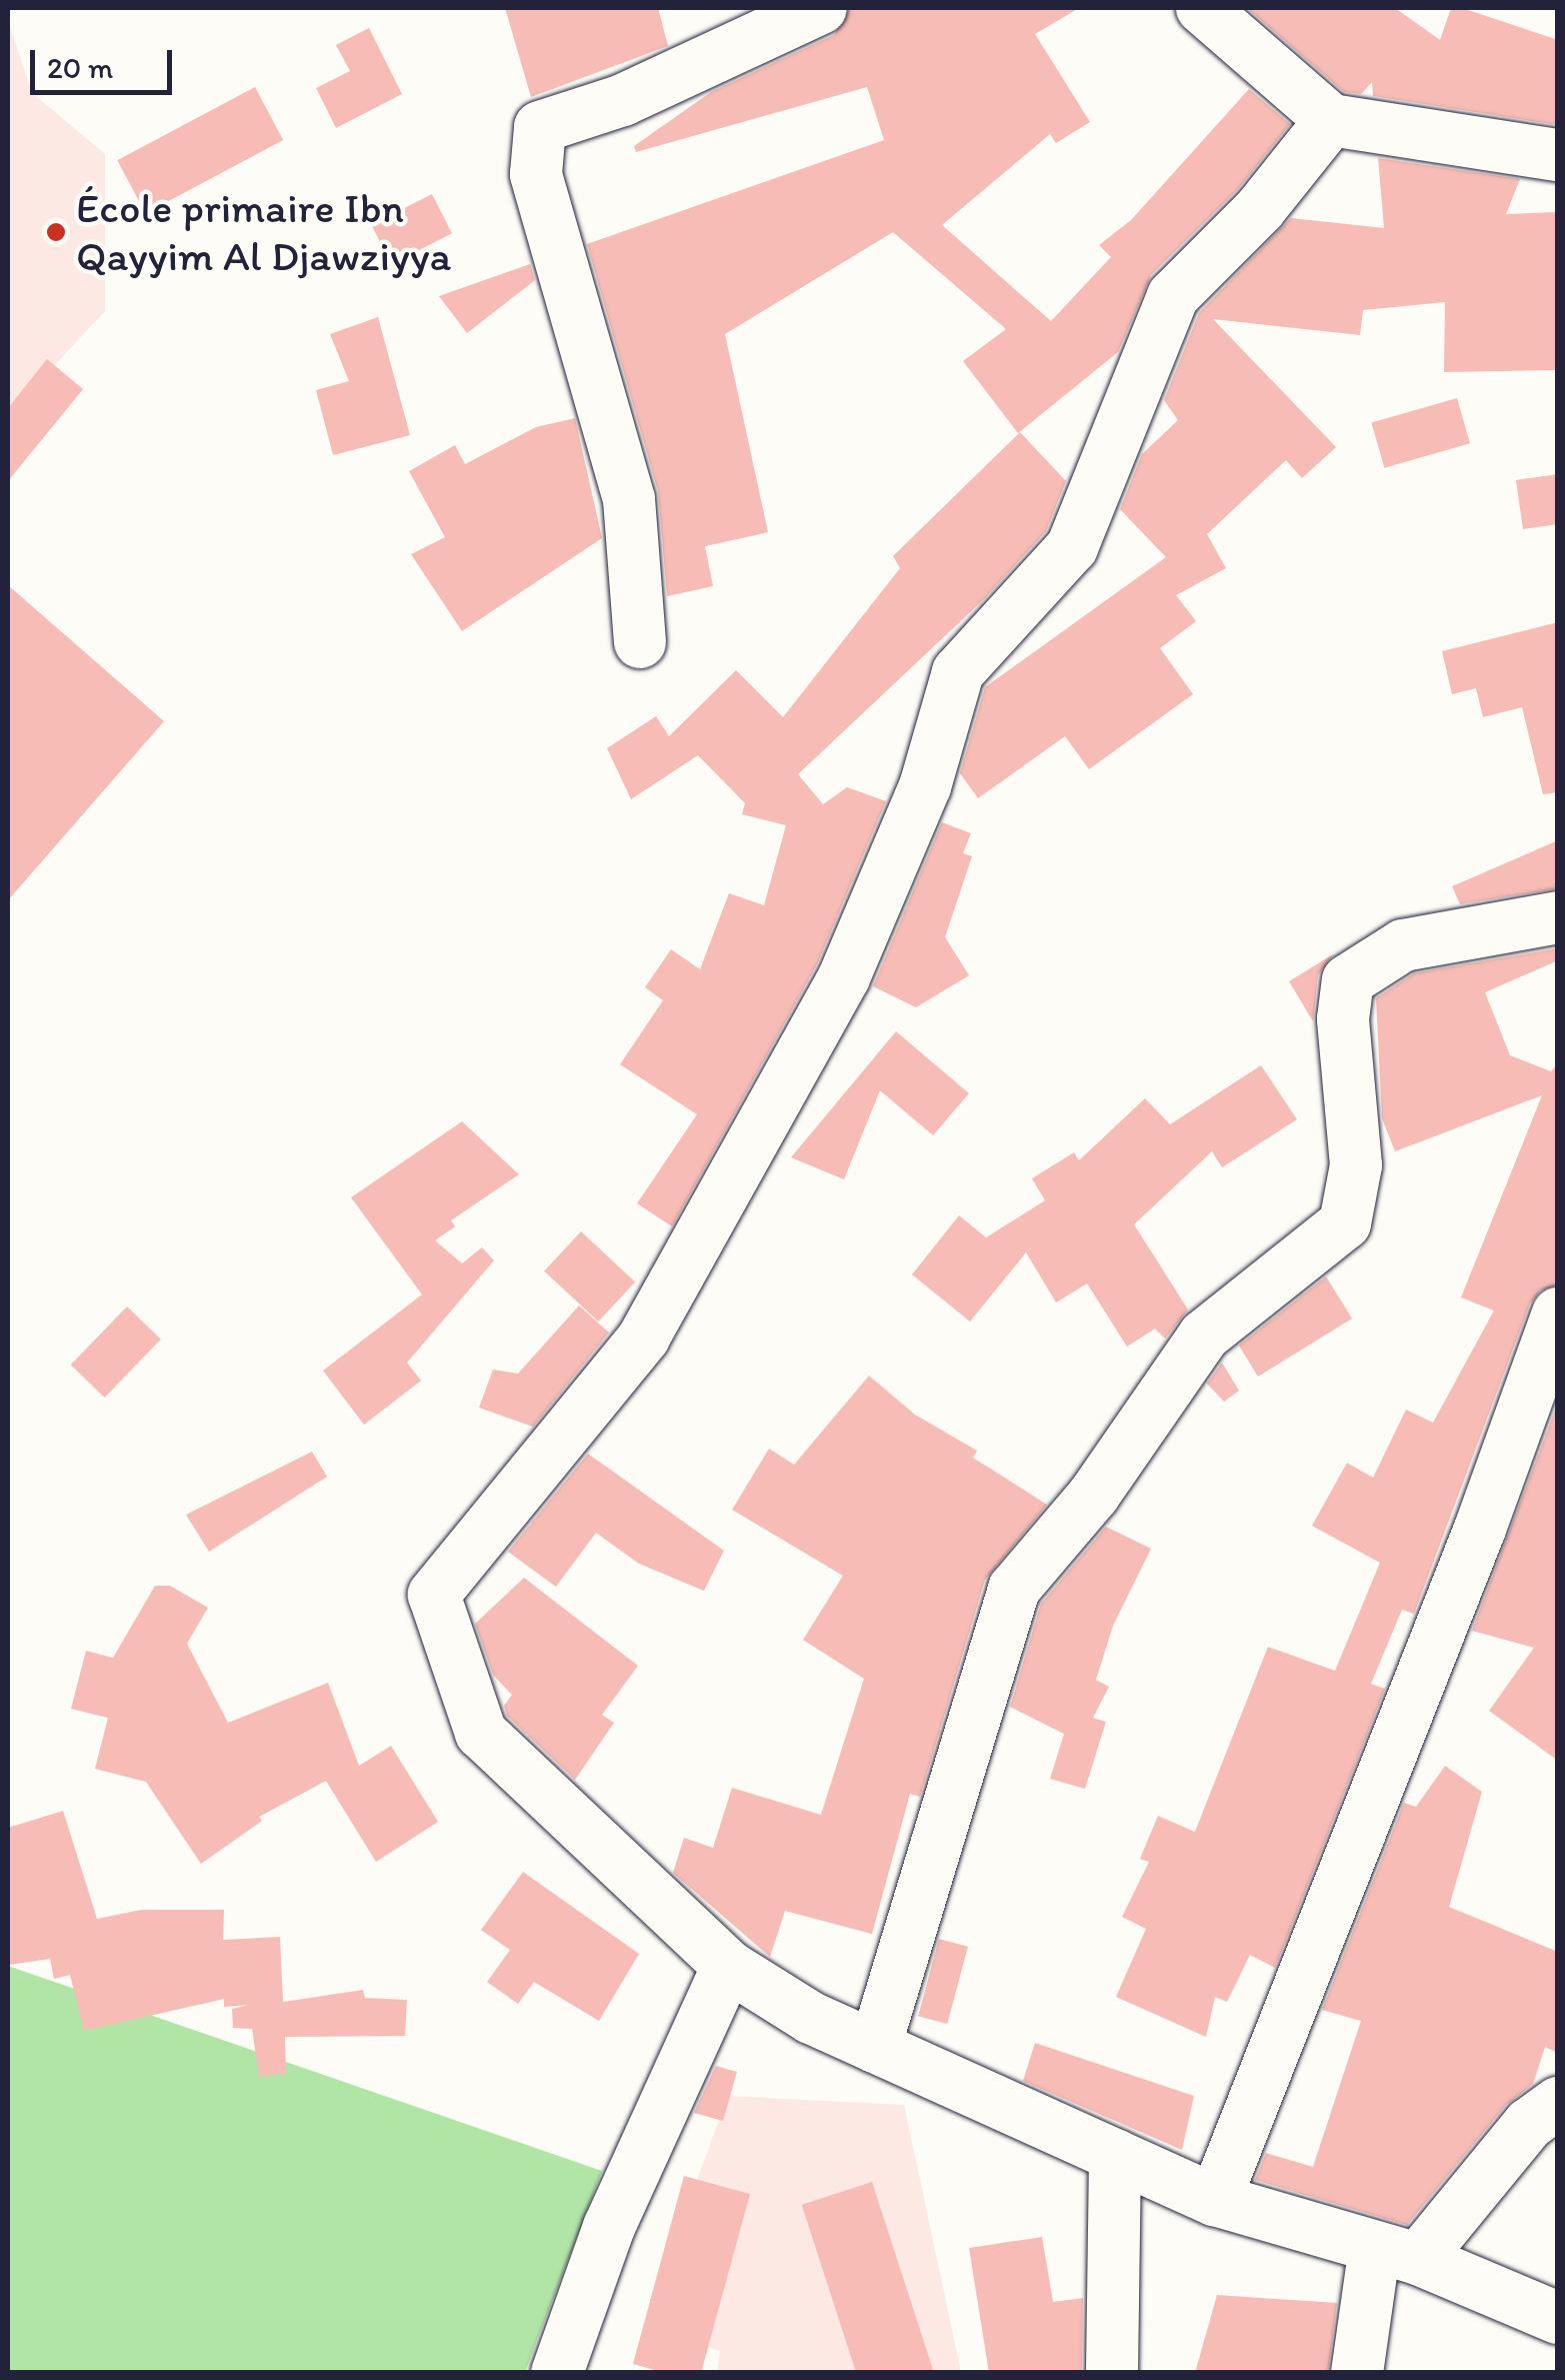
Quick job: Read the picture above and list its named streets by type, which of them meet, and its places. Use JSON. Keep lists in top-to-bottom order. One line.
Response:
{"places":["École primaire Ibn Qayyim Al Djawziyya"],"scale_bar":"20 m"}
